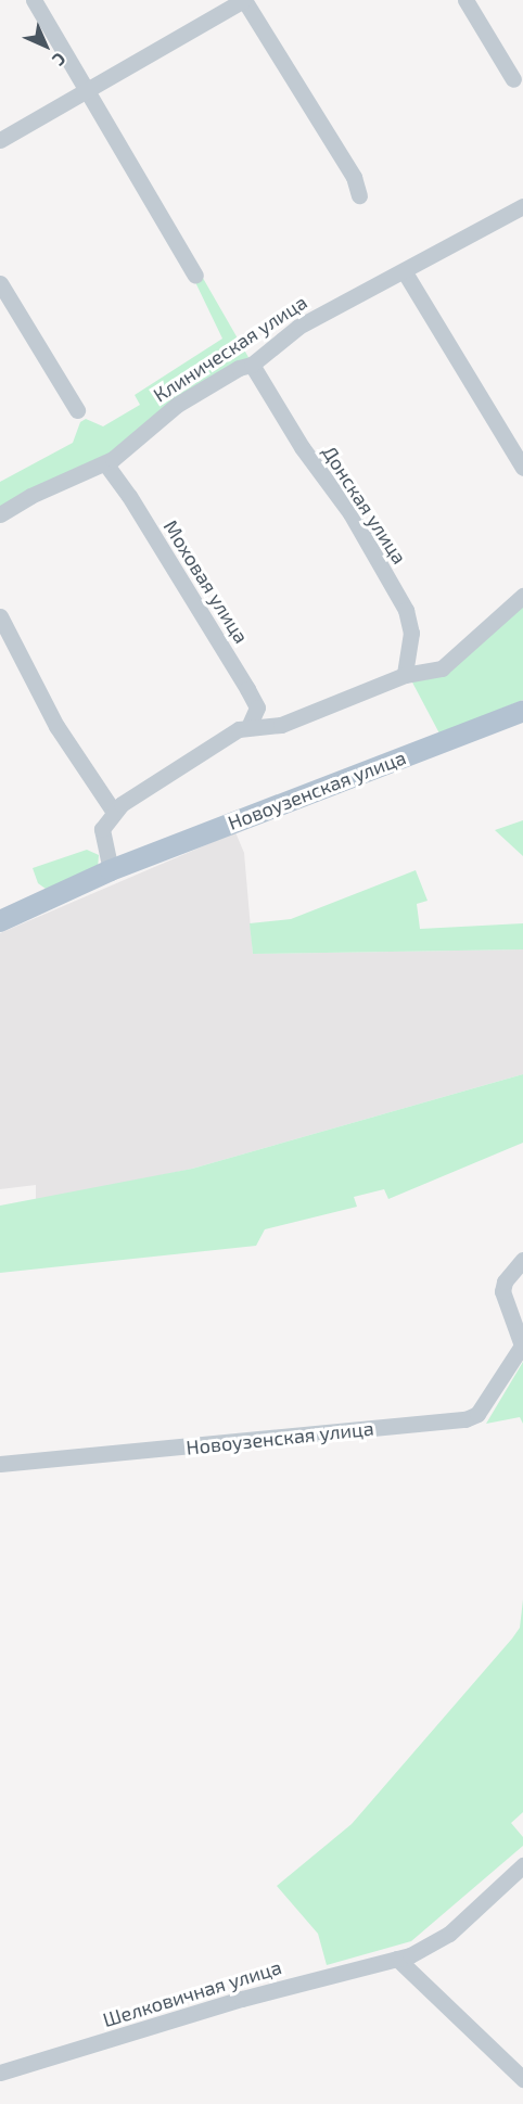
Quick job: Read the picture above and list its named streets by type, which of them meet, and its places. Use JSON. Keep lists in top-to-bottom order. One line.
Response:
{"streets":{"main road":["Новоузенская улица"],"street":["Клиническая улица","Донская улица","Моховая улица","Шелковичная улица"]},"crossings":[["Клиническая улица","Донская улица"],["Клиническая улица","Моховая улица"]],"north":"bottom right"}
